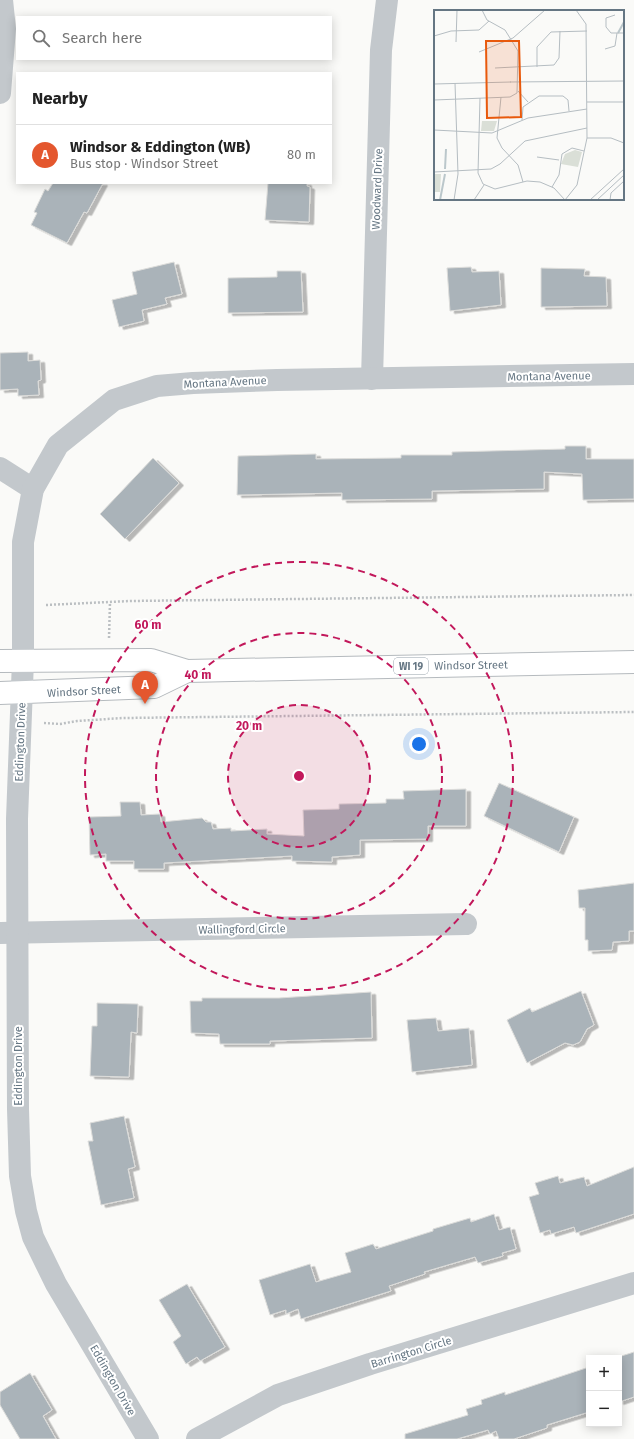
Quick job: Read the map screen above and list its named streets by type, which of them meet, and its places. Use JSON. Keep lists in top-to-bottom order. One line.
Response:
{"streets":{"main road":["Windsor Street","WI 19"],"street":["Woodward Drive","Montana Avenue","Eddington Drive","Wallingford Circle","Barrington Circle"]},"crossings":[["Woodward Drive","Montana Avenue"],["Montana Avenue","Windsor Street"],["Montana Avenue","Eddington Drive"],["Windsor Street","Eddington Drive"],["Eddington Drive","Wallingford Circle"]],"page":{"search":"Search here","heading":"Nearby","list":[{"mark":"A","name":"Windsor & Eddington (WB)","note":"Bus stop · Windsor Street","value":"80 m"}],"pins":"A","map_buttons":["+","−"]},"rings":["60 m","40 m","20 m"]}
